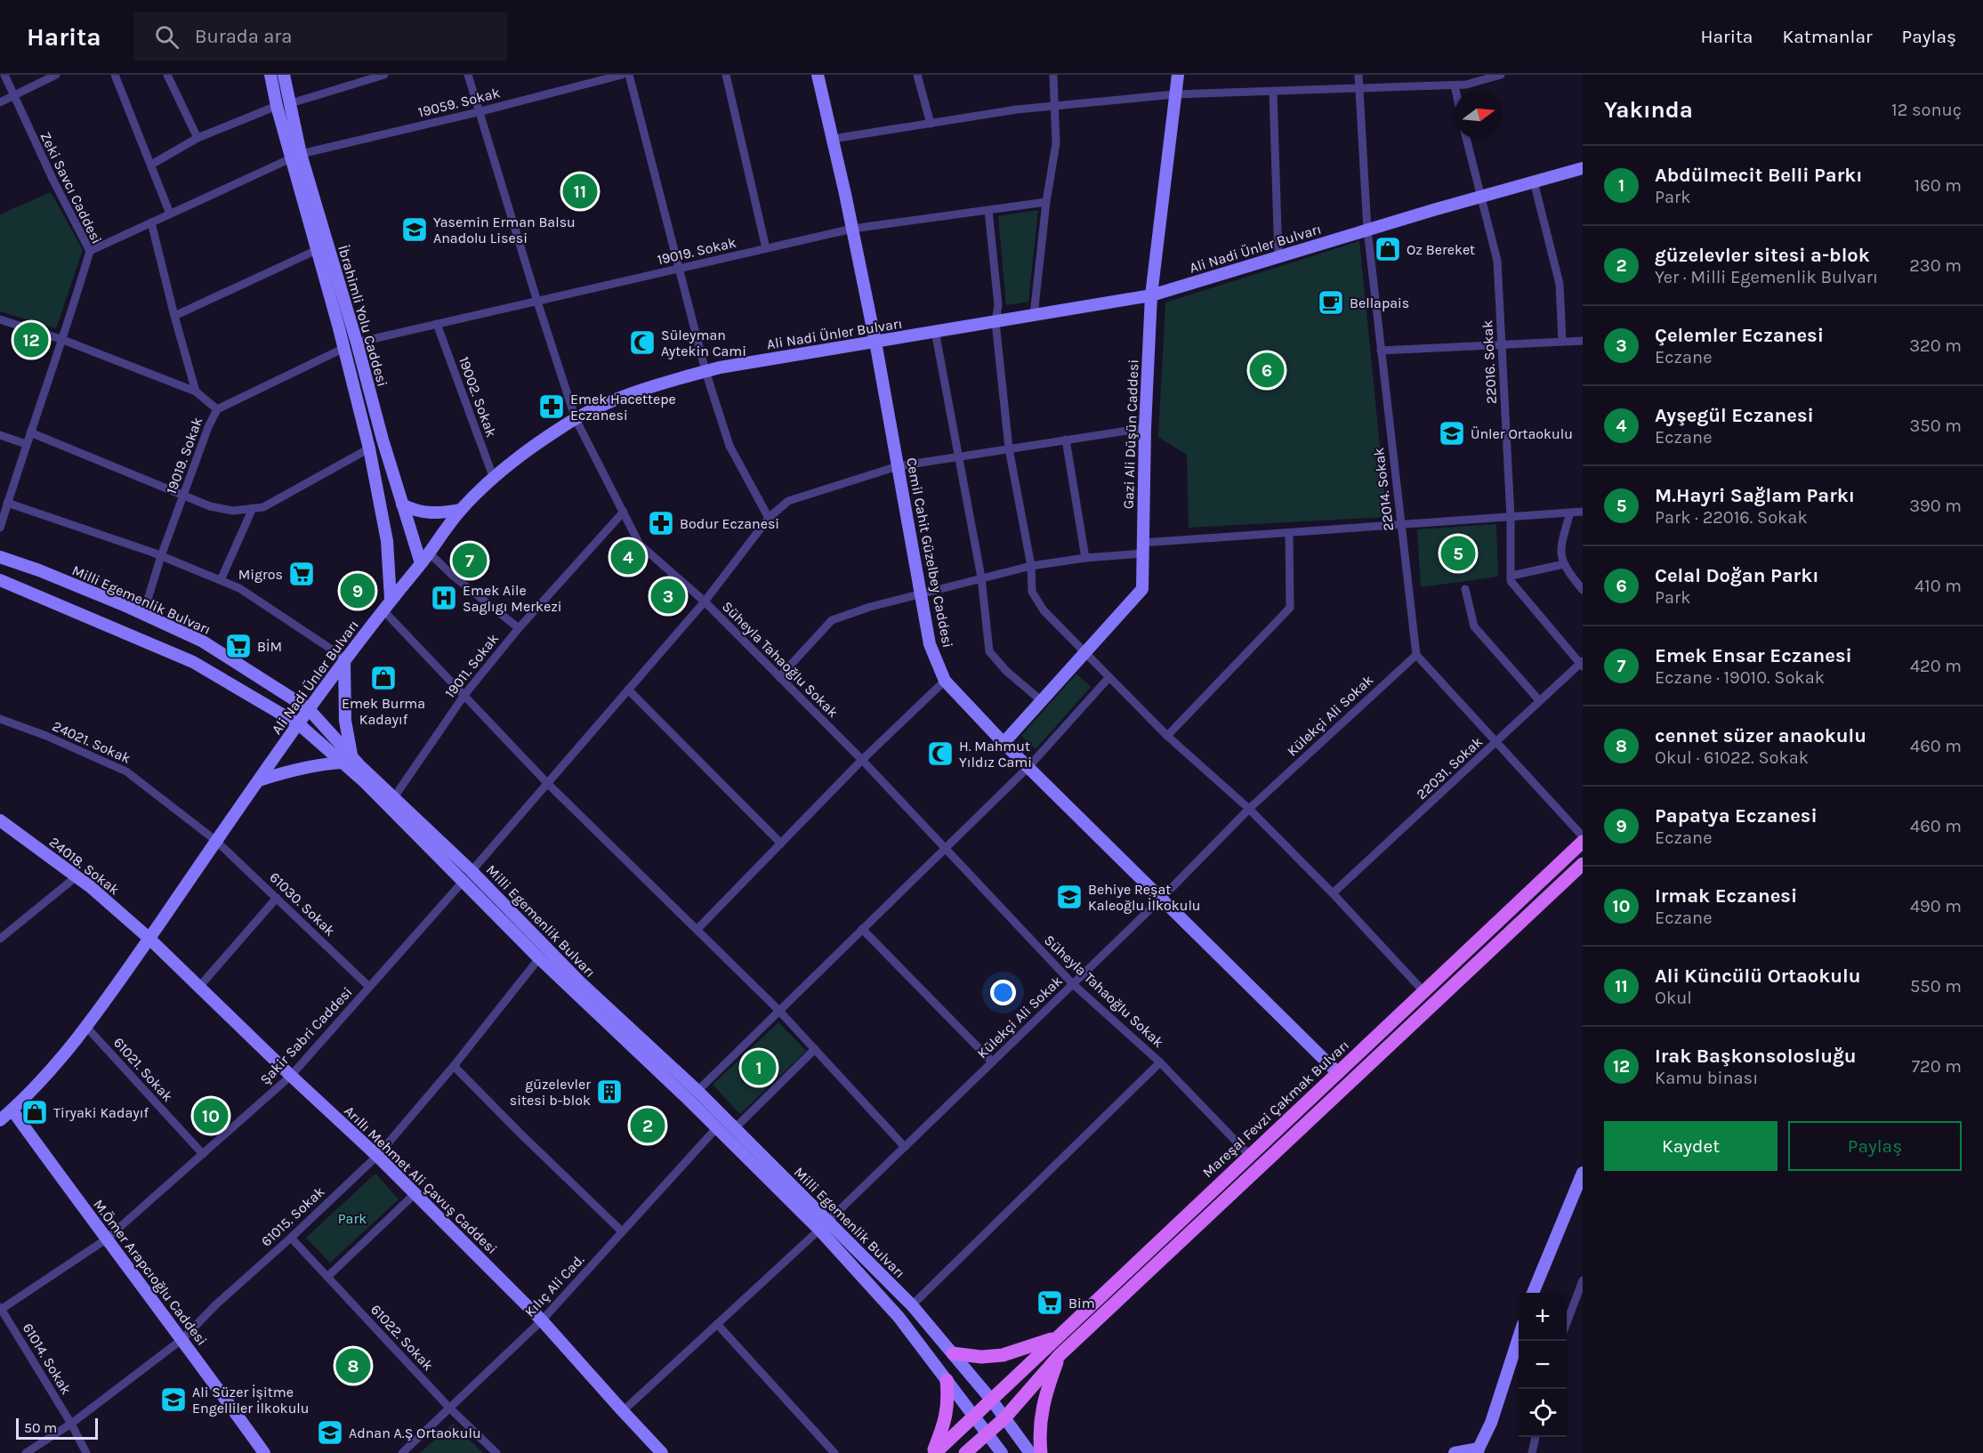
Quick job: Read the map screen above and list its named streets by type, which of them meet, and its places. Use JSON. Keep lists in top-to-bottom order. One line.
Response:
{"streets":{"main road":["Mareşal Fevzi Çakmak Bulvarı"],"street":["19059. Sokak","Zeki Savcı Caddesi","Ali Nadi Ünler Bulvarı","19019. Sokak","İbrahimli Yolu Caddesi","22016. Sokak","19002. Sokak","Gazi Ali Düşün Caddesi","22014. Sokak","Cemil Cahit Güzelbey Caddesi","Milli Egemenlik Bulvarı","Süheyla Tahaoğlu Sokak","19011. Sokak","Külekçi Ali Sokak","24021. Sokak","22031. Sokak","24018. Sokak","61030. Sokak","Şakir Sabri Caddesi","61021. Sokak","Arıllı Mehmet Ali Çavuş Caddesi","61015. Sokak","M.Ömer Arapcıoğlu Caddesi","Kılıç Ali Cad.","61022. Sokak","61014. Sokak"]},"crossings":[["19059. Sokak","Zeki Savcı Caddesi"],["19059. Sokak","İbrahimli Yolu Caddesi"],["19059. Sokak","Süheyla Tahaoğlu Sokak"],["Ali Nadi Ünler Bulvarı","İbrahimli Yolu Caddesi"],["Ali Nadi Ünler Bulvarı","22016. Sokak"],["Ali Nadi Ünler Bulvarı","19002. Sokak"],["Ali Nadi Ünler Bulvarı","Gazi Ali Düşün Caddesi"],["Ali Nadi Ünler Bulvarı","22014. Sokak"],["Ali Nadi Ünler Bulvarı","Cemil Cahit Güzelbey Caddesi"],["Ali Nadi Ünler Bulvarı","Milli Egemenlik Bulvarı"],["Ali Nadi Ünler Bulvarı","Süheyla Tahaoğlu Sokak"],["Ali Nadi Ünler Bulvarı","24021. Sokak"],["Ali Nadi Ünler Bulvarı","24018. Sokak"],["Ali Nadi Ünler Bulvarı","61030. Sokak"],["Ali Nadi Ünler Bulvarı","61021. Sokak"],["Ali Nadi Ünler Bulvarı","Arıllı Mehmet Ali Çavuş Caddesi"],["Ali Nadi Ünler Bulvarı","M.Ömer Arapcıoğlu Caddesi"],["19019. Sokak","İbrahimli Yolu Caddesi"],["19019. Sokak","19002. Sokak"],["19019. Sokak","Cemil Cahit Güzelbey Caddesi"],["19019. Sokak","Milli Egemenlik Bulvarı"],["19019. Sokak","Süheyla Tahaoğlu Sokak"],["22016. Sokak","22031. Sokak"],["Gazi Ali Düşün Caddesi","Cemil Cahit Güzelbey Caddesi"],["22014. Sokak","Külekçi Ali Sokak"],["Cemil Cahit Güzelbey Caddesi","Külekçi Ali Sokak"],["Cemil Cahit Güzelbey Caddesi","Mareşal Fevzi Çakmak Bulvarı"],["Milli Egemenlik Bulvarı","19011. Sokak"],["Milli Egemenlik Bulvarı","Külekçi Ali Sokak"],["Milli Egemenlik Bulvarı","Şakir Sabri Caddesi"],["Milli Egemenlik Bulvarı","Mareşal Fevzi Çakmak Bulvarı"],["Milli Egemenlik Bulvarı","61015. Sokak"],["Milli Egemenlik Bulvarı","Kılıç Ali Cad."],["Süheyla Tahaoğlu Sokak","19011. Sokak"],["Süheyla Tahaoğlu Sokak","Külekçi Ali Sokak"],["Süheyla Tahaoğlu Sokak","Mareşal Fevzi Çakmak Bulvarı"],["Külekçi Ali Sokak","Arıllı Mehmet Ali Çavuş Caddesi"],["24021. Sokak","61030. Sokak"],["24018. Sokak","Arıllı Mehmet Ali Çavuş Caddesi"],["61030. Sokak","Şakir Sabri Caddesi"],["Şakir Sabri Caddesi","61021. Sokak"],["Şakir Sabri Caddesi","Arıllı Mehmet Ali Çavuş Caddesi"],["Şakir Sabri Caddesi","M.Ömer Arapcıoğlu Caddesi"],["Şakir Sabri Caddesi","61014. Sokak"],["Arıllı Mehmet Ali Çavuş Caddesi","61015. Sokak"],["Arıllı Mehmet Ali Çavuş Caddesi","Kılıç Ali Cad."],["61015. Sokak","M.Ömer Arapcıoğlu Caddesi"],["61015. Sokak","61022. Sokak"],["61015. Sokak","61014. Sokak"],["Kılıç Ali Cad.","61022. Sokak"]],"parks":["Park"],"places":{"school or university":["Yasemin Erman Balsu Anadolu Lisesi","Ünler Ortaokulu","Behiye Reşat Kaleoğlu İlkokulu","Ali Süzer İşitme Engelliler İlkokulu","Adnan A.Ş Ortaokulu"],"shop":["Oz Bereket","Emek Burma Kadayıf","Tiryaki Kadayıf"],"cafe":["Bellapais"],"mosque":["Süleyman Aytekin Cami","H. Mahmut Yıldız Cami"],"pharmacy":["Emek Hacettepe Eczanesi","Bodur Eczanesi"],"supermarket":["Migros","BİM","Bim"],"hospital":["Emek Aile Saglıgı Merkezi"],"building":["güzelevler sitesi b-blok"]},"scale_bar":"50 m","north":"right","page":{"header":"Harita","search":"Burada ara","nav":["Harita","Katmanlar","Paylaş"],"heading":["Yakında","12 sonuç"],"list":[{"mark":"1","name":"Abdülmecit Belli Parkı","note":"Park","value":"160 m"},{"mark":"2","name":"güzelevler sitesi a-blok","note":"Yer · Milli Egemenlik Bulvarı","value":"230 m"},{"mark":"3","name":"Çelemler Eczanesi","note":"Eczane","value":"320 m"},{"mark":"4","name":"Ayşegül Eczanesi","note":"Eczane","value":"350 m"},{"mark":"5","name":"M.Hayri Sağlam Parkı","note":"Park · 22016. Sokak","value":"390 m"},{"mark":"6","name":"Celal Doğan Parkı","note":"Park","value":"410 m"},{"mark":"7","name":"Emek Ensar Eczanesi","note":"Eczane · 19010. Sokak","value":"420 m"},{"mark":"8","name":"cennet süzer anaokulu","note":"Okul · 61022. Sokak","value":"460 m"},{"mark":"9","name":"Papatya Eczanesi","note":"Eczane","value":"460 m"},{"mark":"10","name":"Irmak Eczanesi","note":"Eczane","value":"490 m"},{"mark":"11","name":"Ali Küncülü Ortaokulu","note":"Okul","value":"550 m"},{"mark":"12","name":"Irak Başkonsolosluğu","note":"Kamu binası","value":"720 m"}],"pins":["11","12","6","5","4","7","9","3","1","10","2","8"],"buttons":["Kaydet","Paylaş"],"map_buttons":["+","−"],"scale":"50 m"}}
